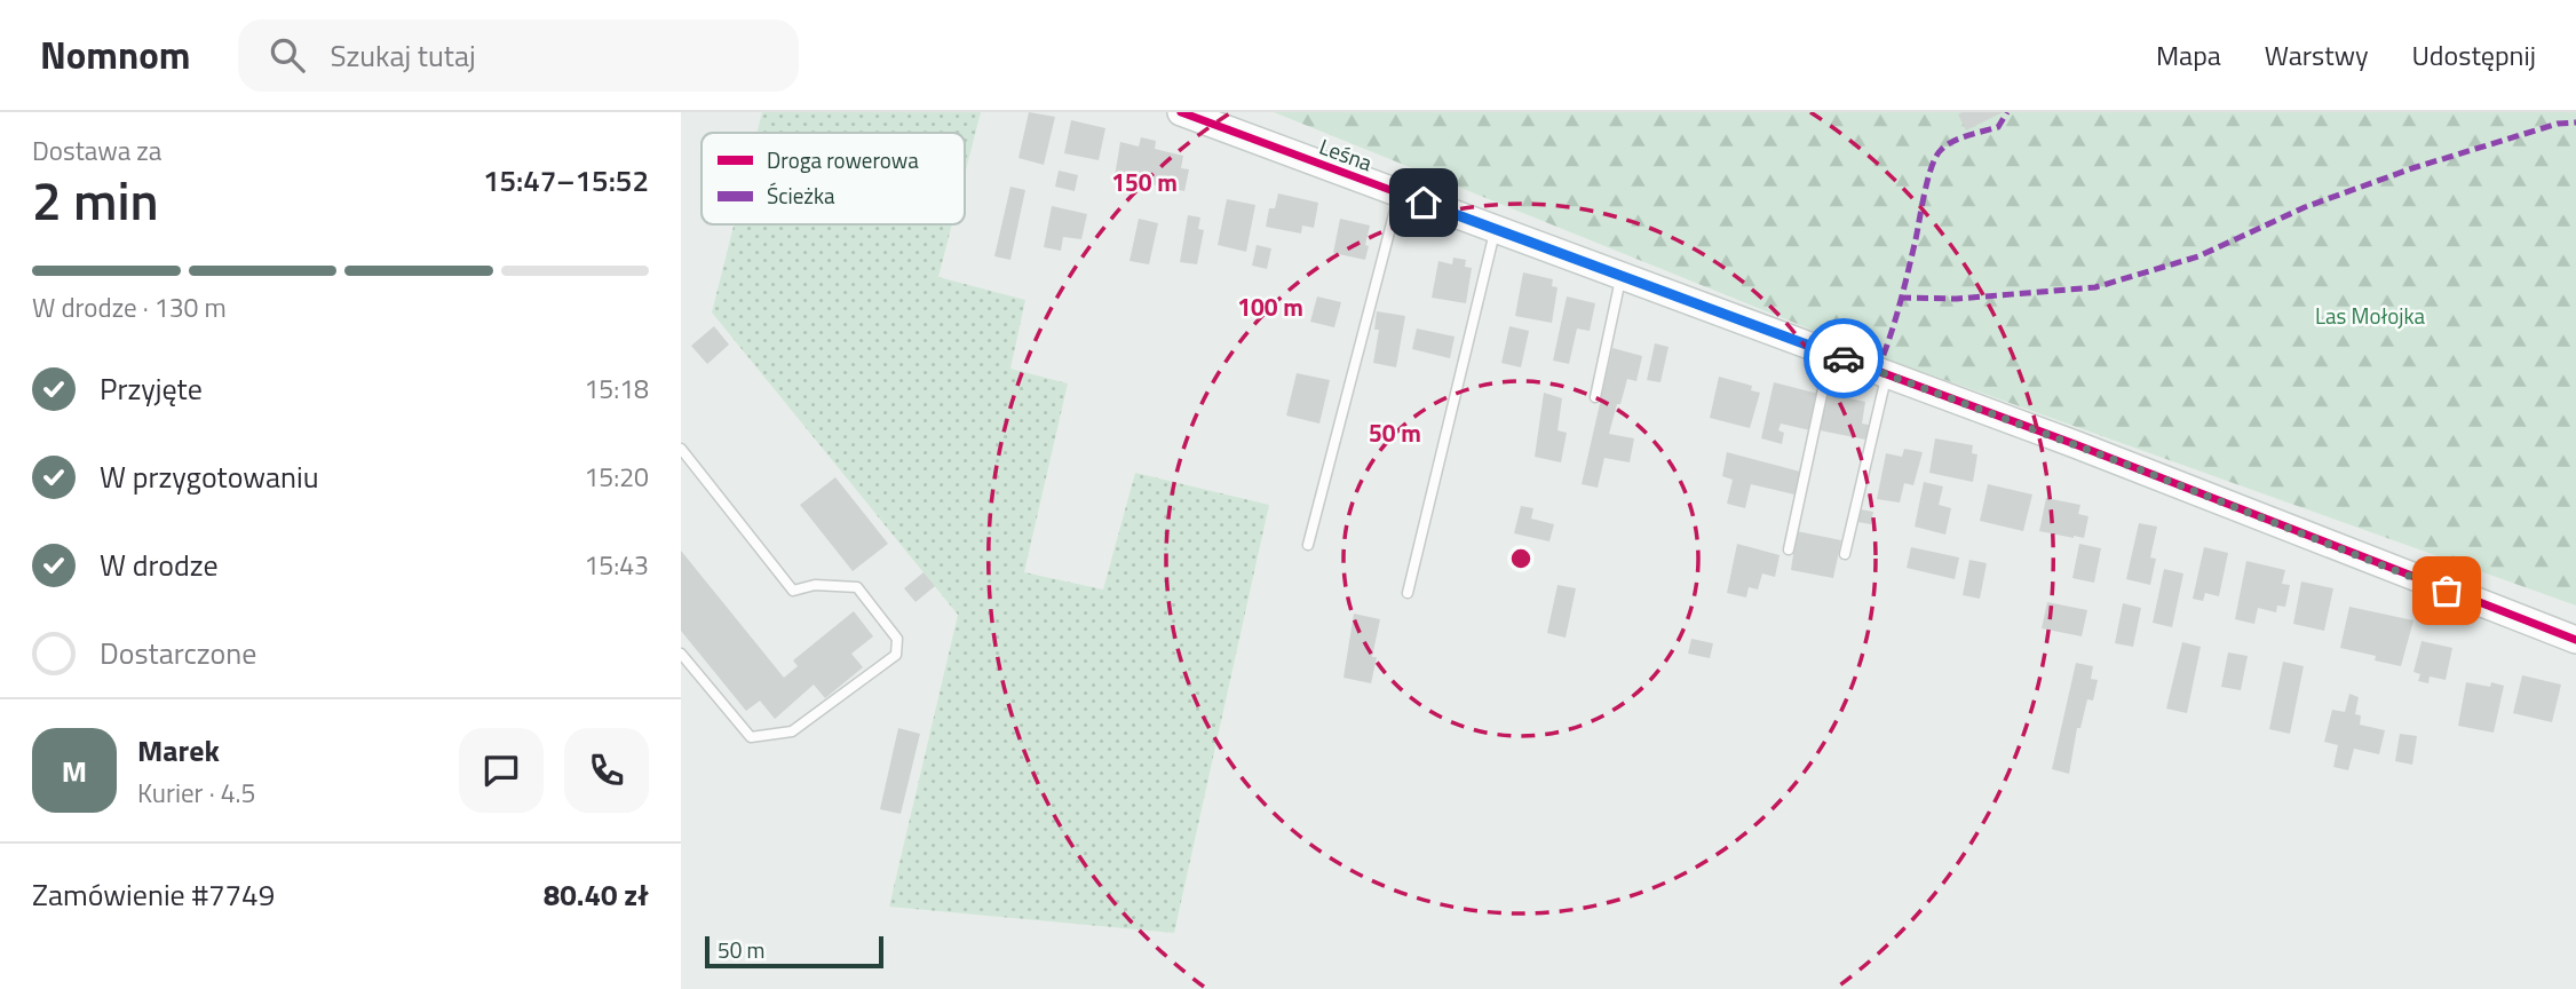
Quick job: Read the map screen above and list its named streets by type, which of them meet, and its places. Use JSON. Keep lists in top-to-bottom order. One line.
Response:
{"streets":{"street":["Leśna"]},"parks":["Las Mołojka"],"legend":["Droga rowerowa","Ścieżka"],"scale_bar":"50 m","page":{"header":"Nomnom","search":"Szukaj tutaj","nav":["Mapa","Warstwy","Udostępnij"],"heading":["2 min","Dostawa za","15:47–15:52"],"panel":["Marek","Kurier · 4.5","Zamówienie #7749","80.40 zł"],"bar":"W drodze · 130 m","list":[["Przyjęte","15:18"],["W przygotowaniu","15:20"],["W drodze","15:43"],"Dostarczone"],"round":"M","scale":"50 m"},"rings":["150 m","100 m","50 m"]}
